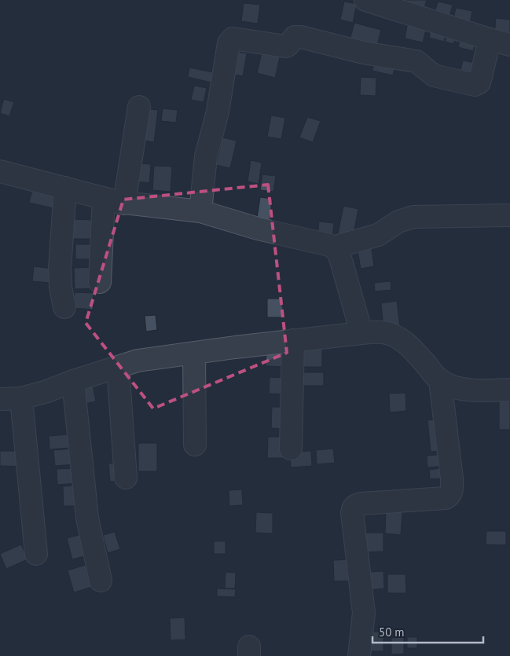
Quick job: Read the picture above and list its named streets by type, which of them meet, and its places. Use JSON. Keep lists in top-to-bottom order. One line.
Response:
{"scale_bar":"50 m"}
